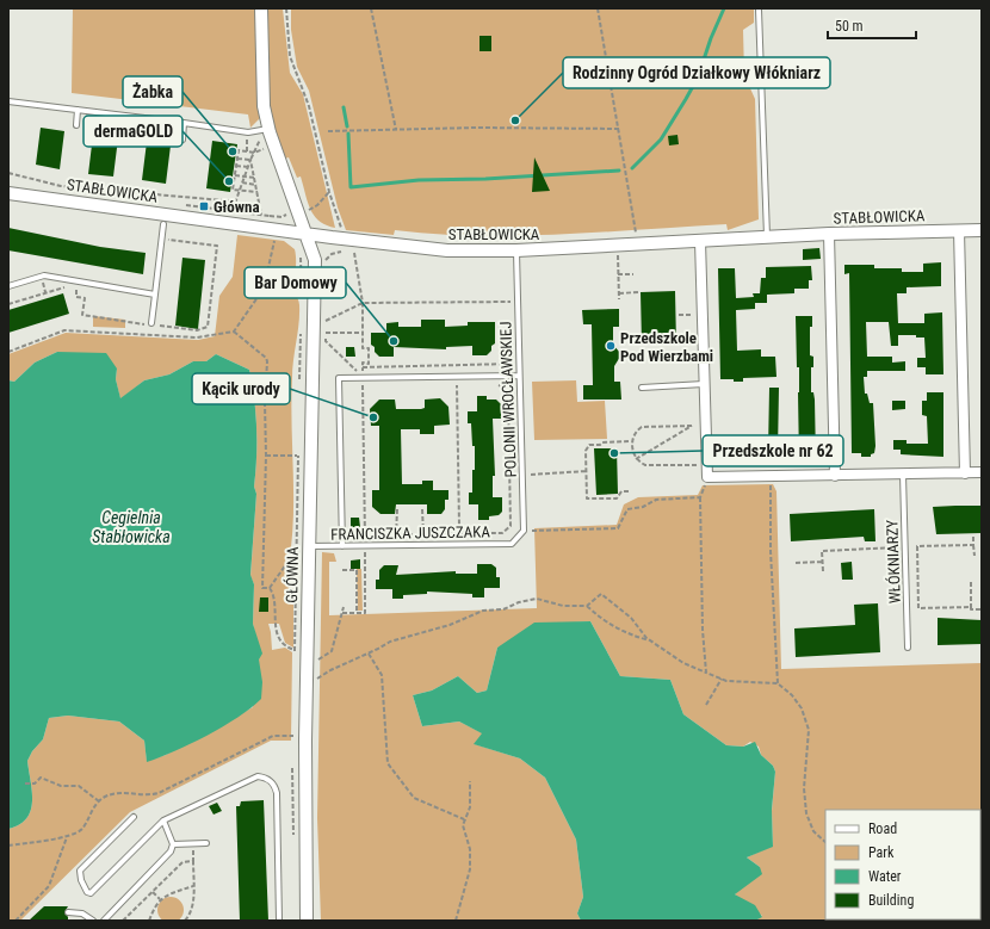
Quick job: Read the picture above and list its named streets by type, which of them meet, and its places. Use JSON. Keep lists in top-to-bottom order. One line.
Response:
{"streets":{"street":["STABŁOWICKA","GŁÓWNA"],"lane":["POLONII WROCŁAWSKIEJ","FRANCISZKA JUSZCZAKA","WŁÓKNIARZY"]},"crossings":[["STABŁOWICKA","POLONII WROCŁAWSKIEJ"],["STABŁOWICKA","GŁÓWNA"],["POLONII WROCŁAWSKIEJ","FRANCISZKA JUSZCZAKA"],["FRANCISZKA JUSZCZAKA","GŁÓWNA"]],"water":["Cegielnia Stabłowicka"],"places":{"other":["Rodzinny Ogród Działkowy Włókniarz","Żabka","dermaGOLD","Bar Domowy","Przedszkole Pod Wierzbami","Kącik urody","Przedszkole nr 62"],"transit":["Główna"]},"legend":["Road","Park","Water","Building"],"scale_bar":"50 m"}
